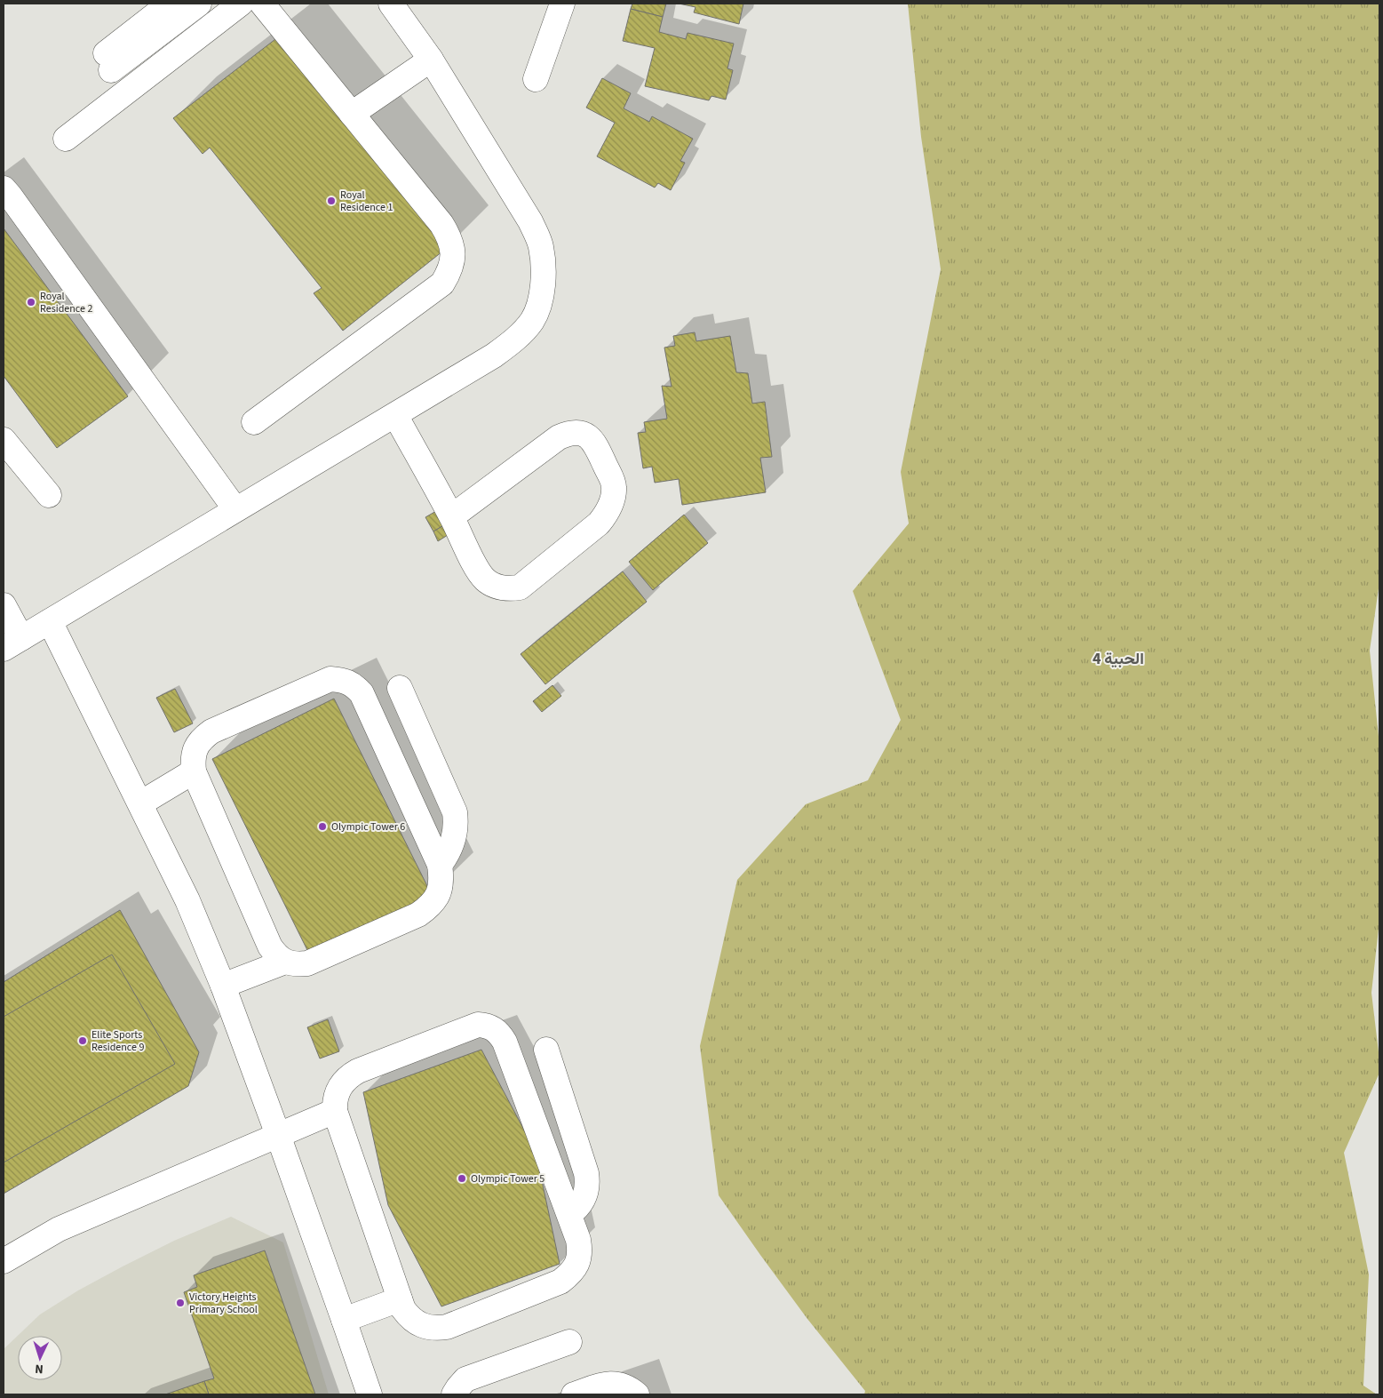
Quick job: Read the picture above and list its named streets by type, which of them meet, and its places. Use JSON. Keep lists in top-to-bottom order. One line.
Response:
{"districts":["الحبية 4"],"places":["Royal Residence 1","Royal Residence 2","Olympic Tower 6","Elite Sports Residence 9","Olympic Tower 5","Victory Heights Primary School"],"north":"bottom"}
